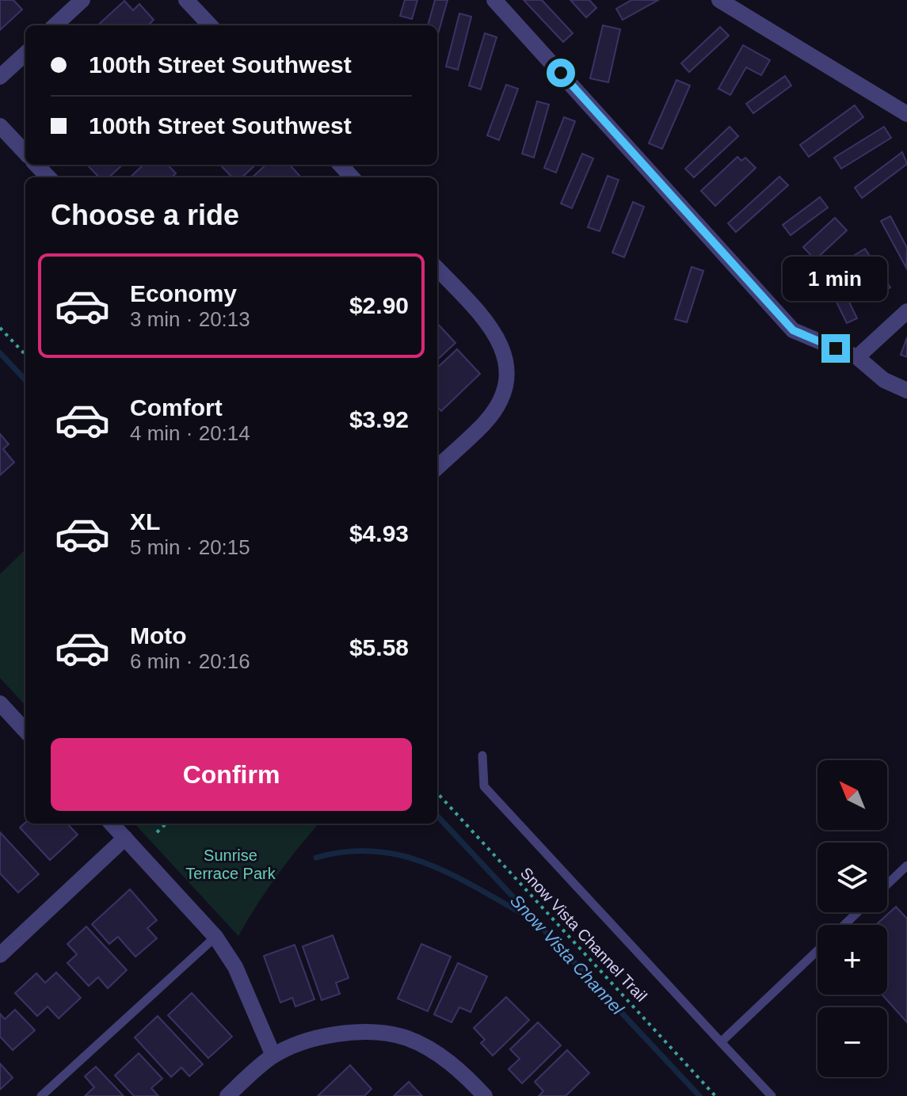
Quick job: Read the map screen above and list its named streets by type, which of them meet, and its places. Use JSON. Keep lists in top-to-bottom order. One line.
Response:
{"streets":{"path":["Snow Vista Channel Trail"]},"water":["Snow Vista Channel"],"parks":["Sunrise Terrace Park"],"north":"top left","page":{"banner":["100th Street Southwest","100th Street Southwest"],"heading":"Choose a ride","list":[{"name":"Economy","note":"3 min · 20:13","value":"$2.90"},{"name":"Comfort","note":"4 min · 20:14","value":"$3.92"},{"name":"XL","note":"5 min · 20:15","value":"$4.93"},{"name":"Moto","note":"6 min · 20:16","value":"$5.58"}],"bubble":"1 min","buttons":"Confirm","map_buttons":["+","−"]}}
